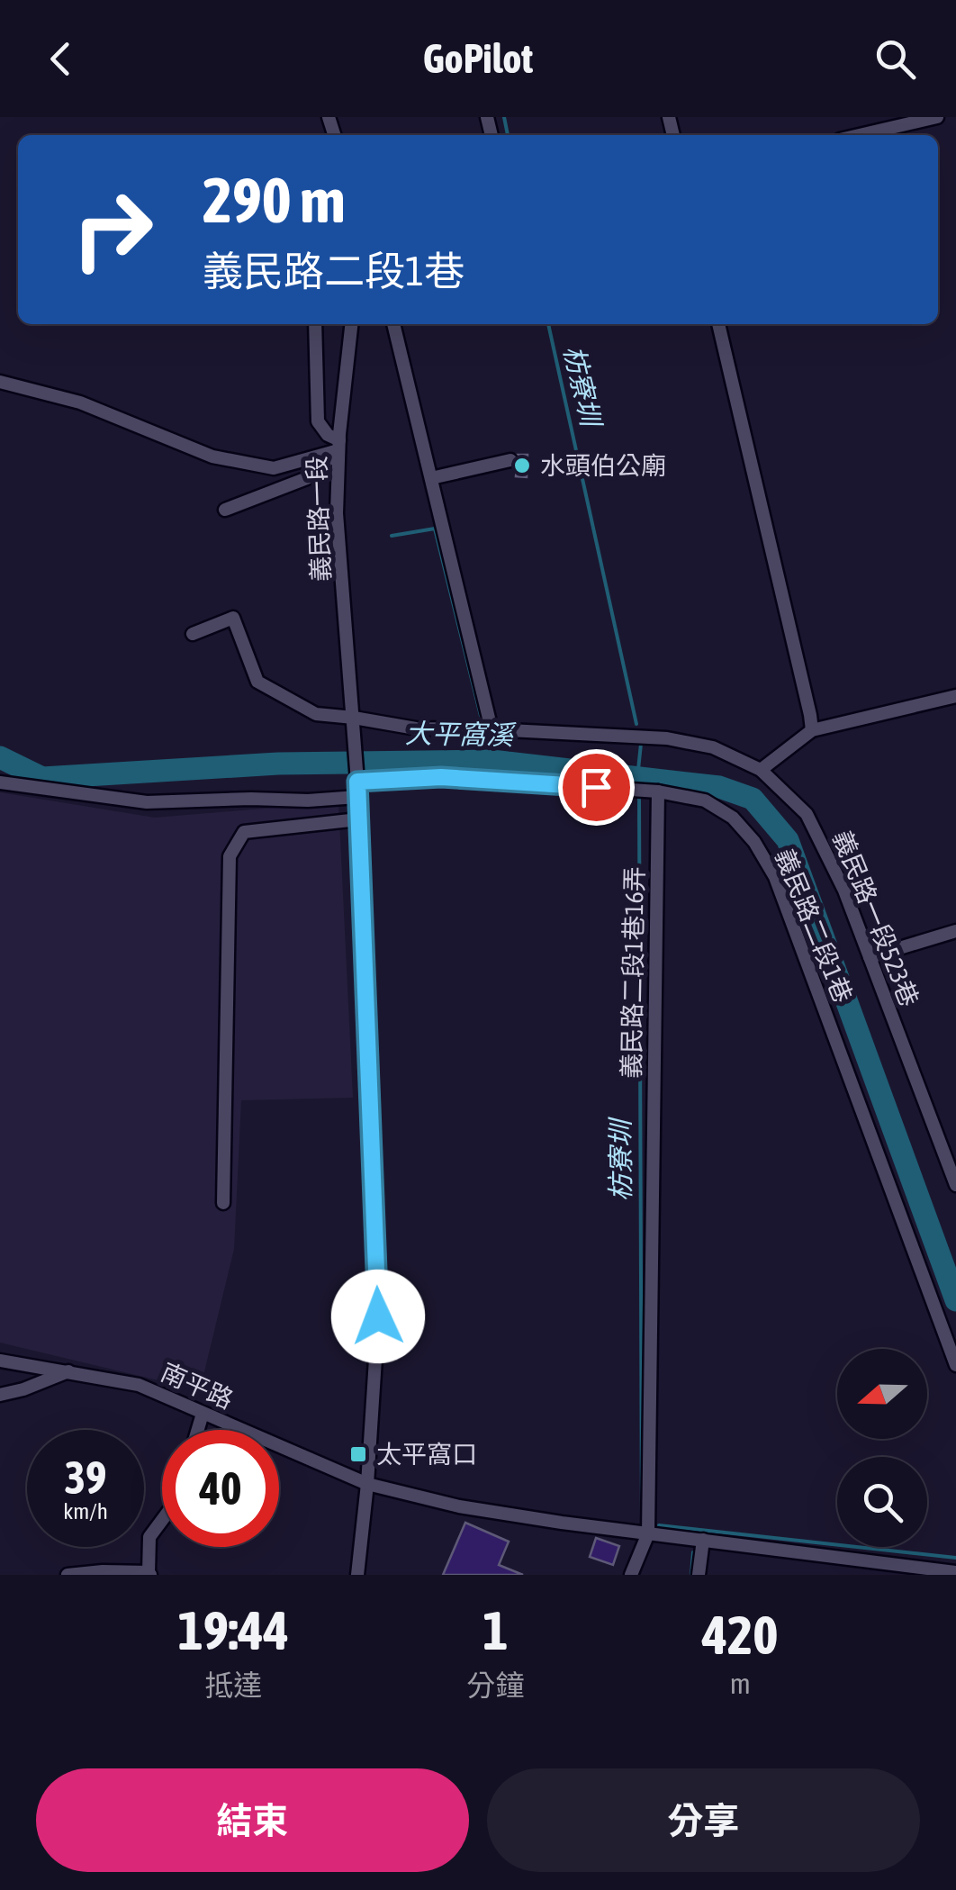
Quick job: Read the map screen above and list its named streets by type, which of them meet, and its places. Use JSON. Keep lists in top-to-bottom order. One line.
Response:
{"streets":{"street":["義民路一段","義民路一段523巷","義民路二段1巷","義民路二段1巷16弄","南平路"]},"crossings":[["義民路一段","義民路一段523巷"],["義民路一段","義民路二段1巷"],["義民路二段1巷","義民路二段1巷16弄"],["義民路二段1巷16弄","南平路"]],"water":["枋寮圳","大平窩溪"],"places":{"other":["水頭伯公廟"],"transit":["太平窩口"]},"north":"left","page":{"header":"GoPilot","turn":["290 m","義民路二段1巷"],"speed":"39 km/h","limit":"40","eta":["19:44","抵達","1","分鐘","420","m"],"buttons":["結束","分享"]}}
